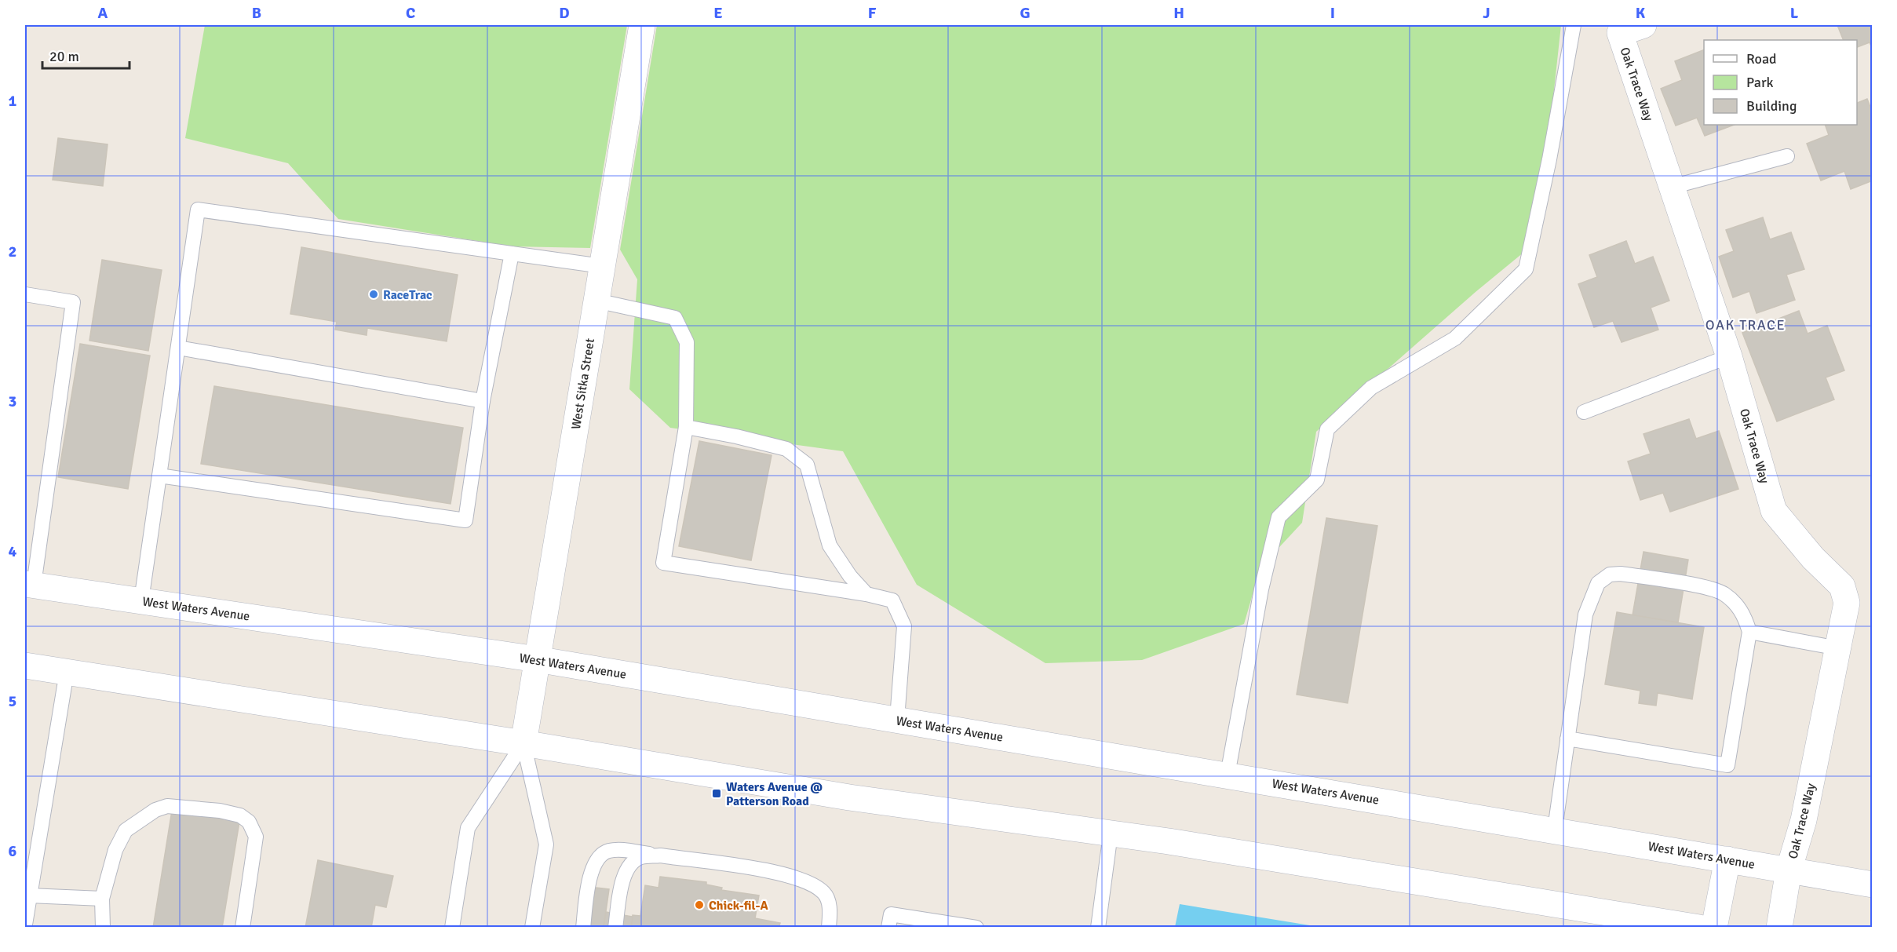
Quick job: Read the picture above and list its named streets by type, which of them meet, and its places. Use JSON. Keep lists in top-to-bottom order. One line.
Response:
{"streets":{"main road":["Oak Trace Way","West Sitka Street","West Waters Avenue"]},"crossings":[["Oak Trace Way","West Waters Avenue"],["West Sitka Street","West Waters Avenue"]],"districts":["OAK TRACE"],"places":{"other":["RaceTrac","Chick-fil-A"],"transit":["Waters Avenue @ Patterson Road"]},"legend":["Road","Park","Building"],"scale_bar":"20 m","grid":{"columns":["A","B","C","D","E","F","G","H","I","J","K","L"],"rows":["1","2","3","4","5","6"]}}
